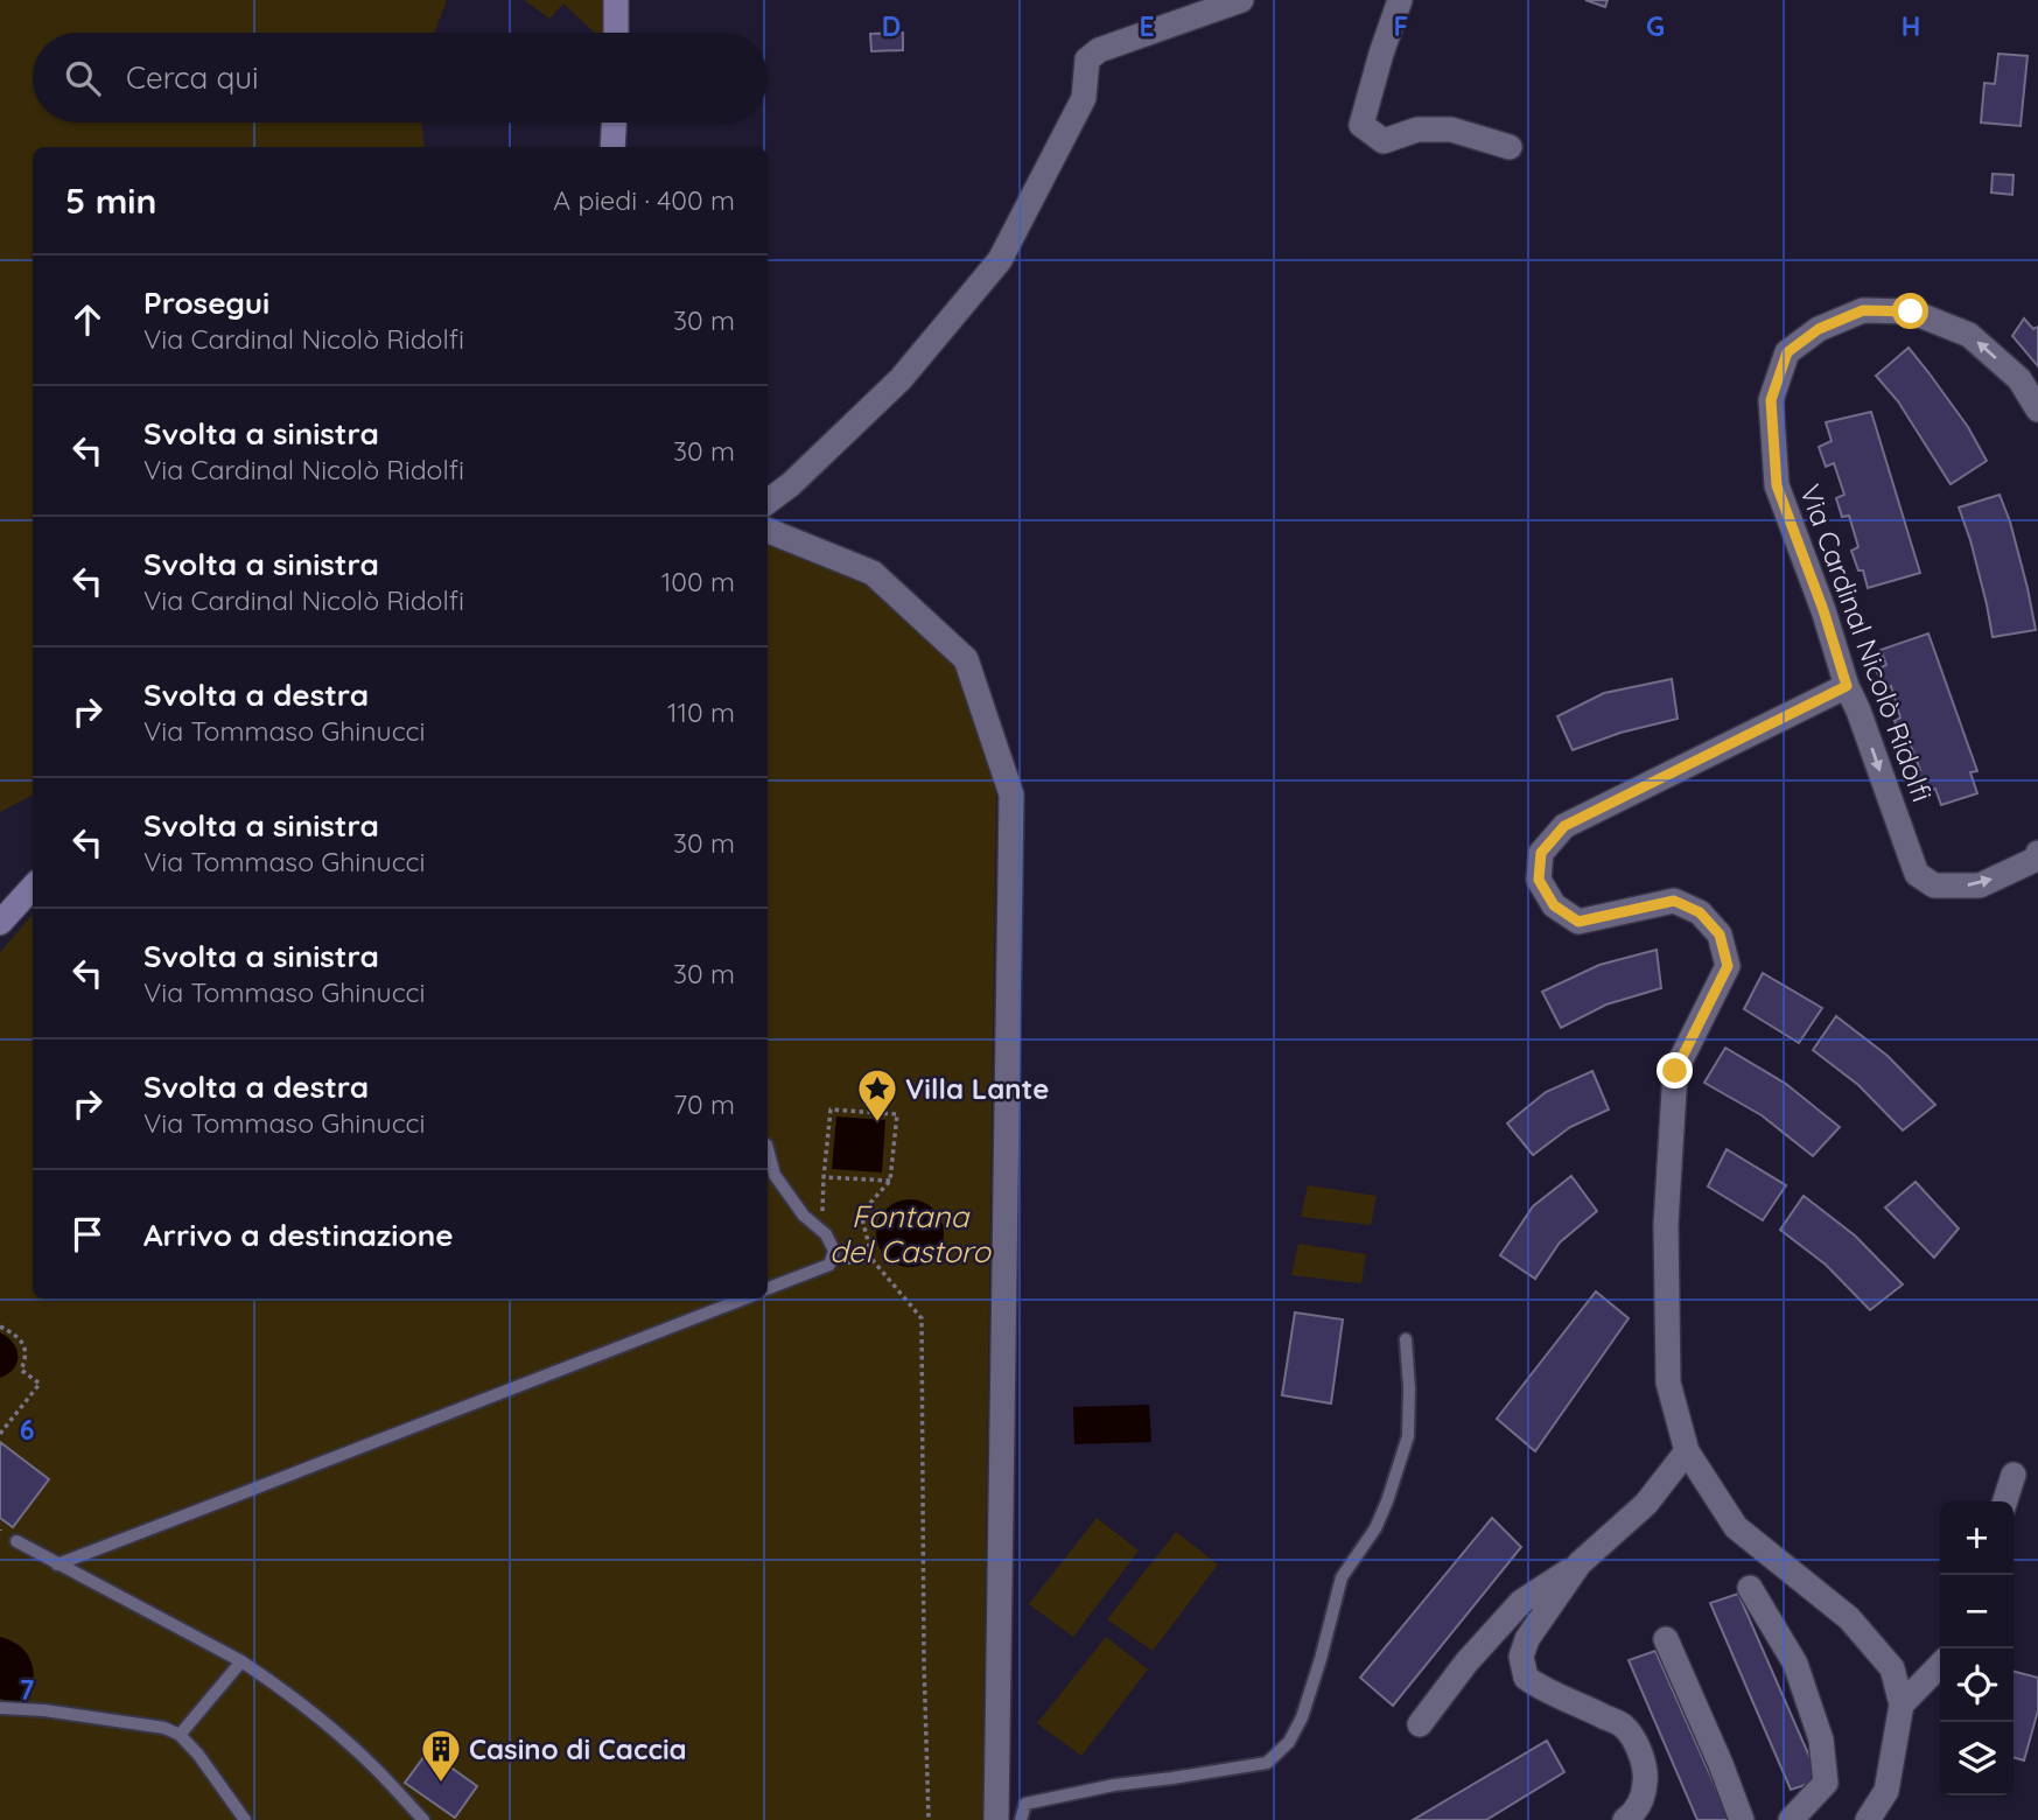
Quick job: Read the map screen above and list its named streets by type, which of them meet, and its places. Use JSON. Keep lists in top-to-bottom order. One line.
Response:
{"streets":{"street":["Via Cardinal Nicolò Ridolfi"]},"water":["Fontana del Castoro"],"places":{"place":["Villa Lante"],"building":["Casino di Caccia"]},"page":{"search":"Cerca qui","heading":["5 min","A piedi · 400 m"],"list":[["Prosegui","Via Cardinal Nicolò Ridolfi","30 m"],["Svolta a sinistra","Via Cardinal Nicolò Ridolfi","30 m"],["Svolta a sinistra","Via Cardinal Nicolò Ridolfi","100 m"],["Svolta a destra","Via Tommaso Ghinucci","110 m"],["Svolta a sinistra","Via Tommaso Ghinucci","30 m"],["Svolta a sinistra","Via Tommaso Ghinucci","30 m"],["Svolta a destra","Via Tommaso Ghinucci","70 m"],"Arrivo a destinazione"],"map_buttons":["+","−"]},"grid":{"columns":["D","E","F","G","H"],"rows":["6","7"]}}
